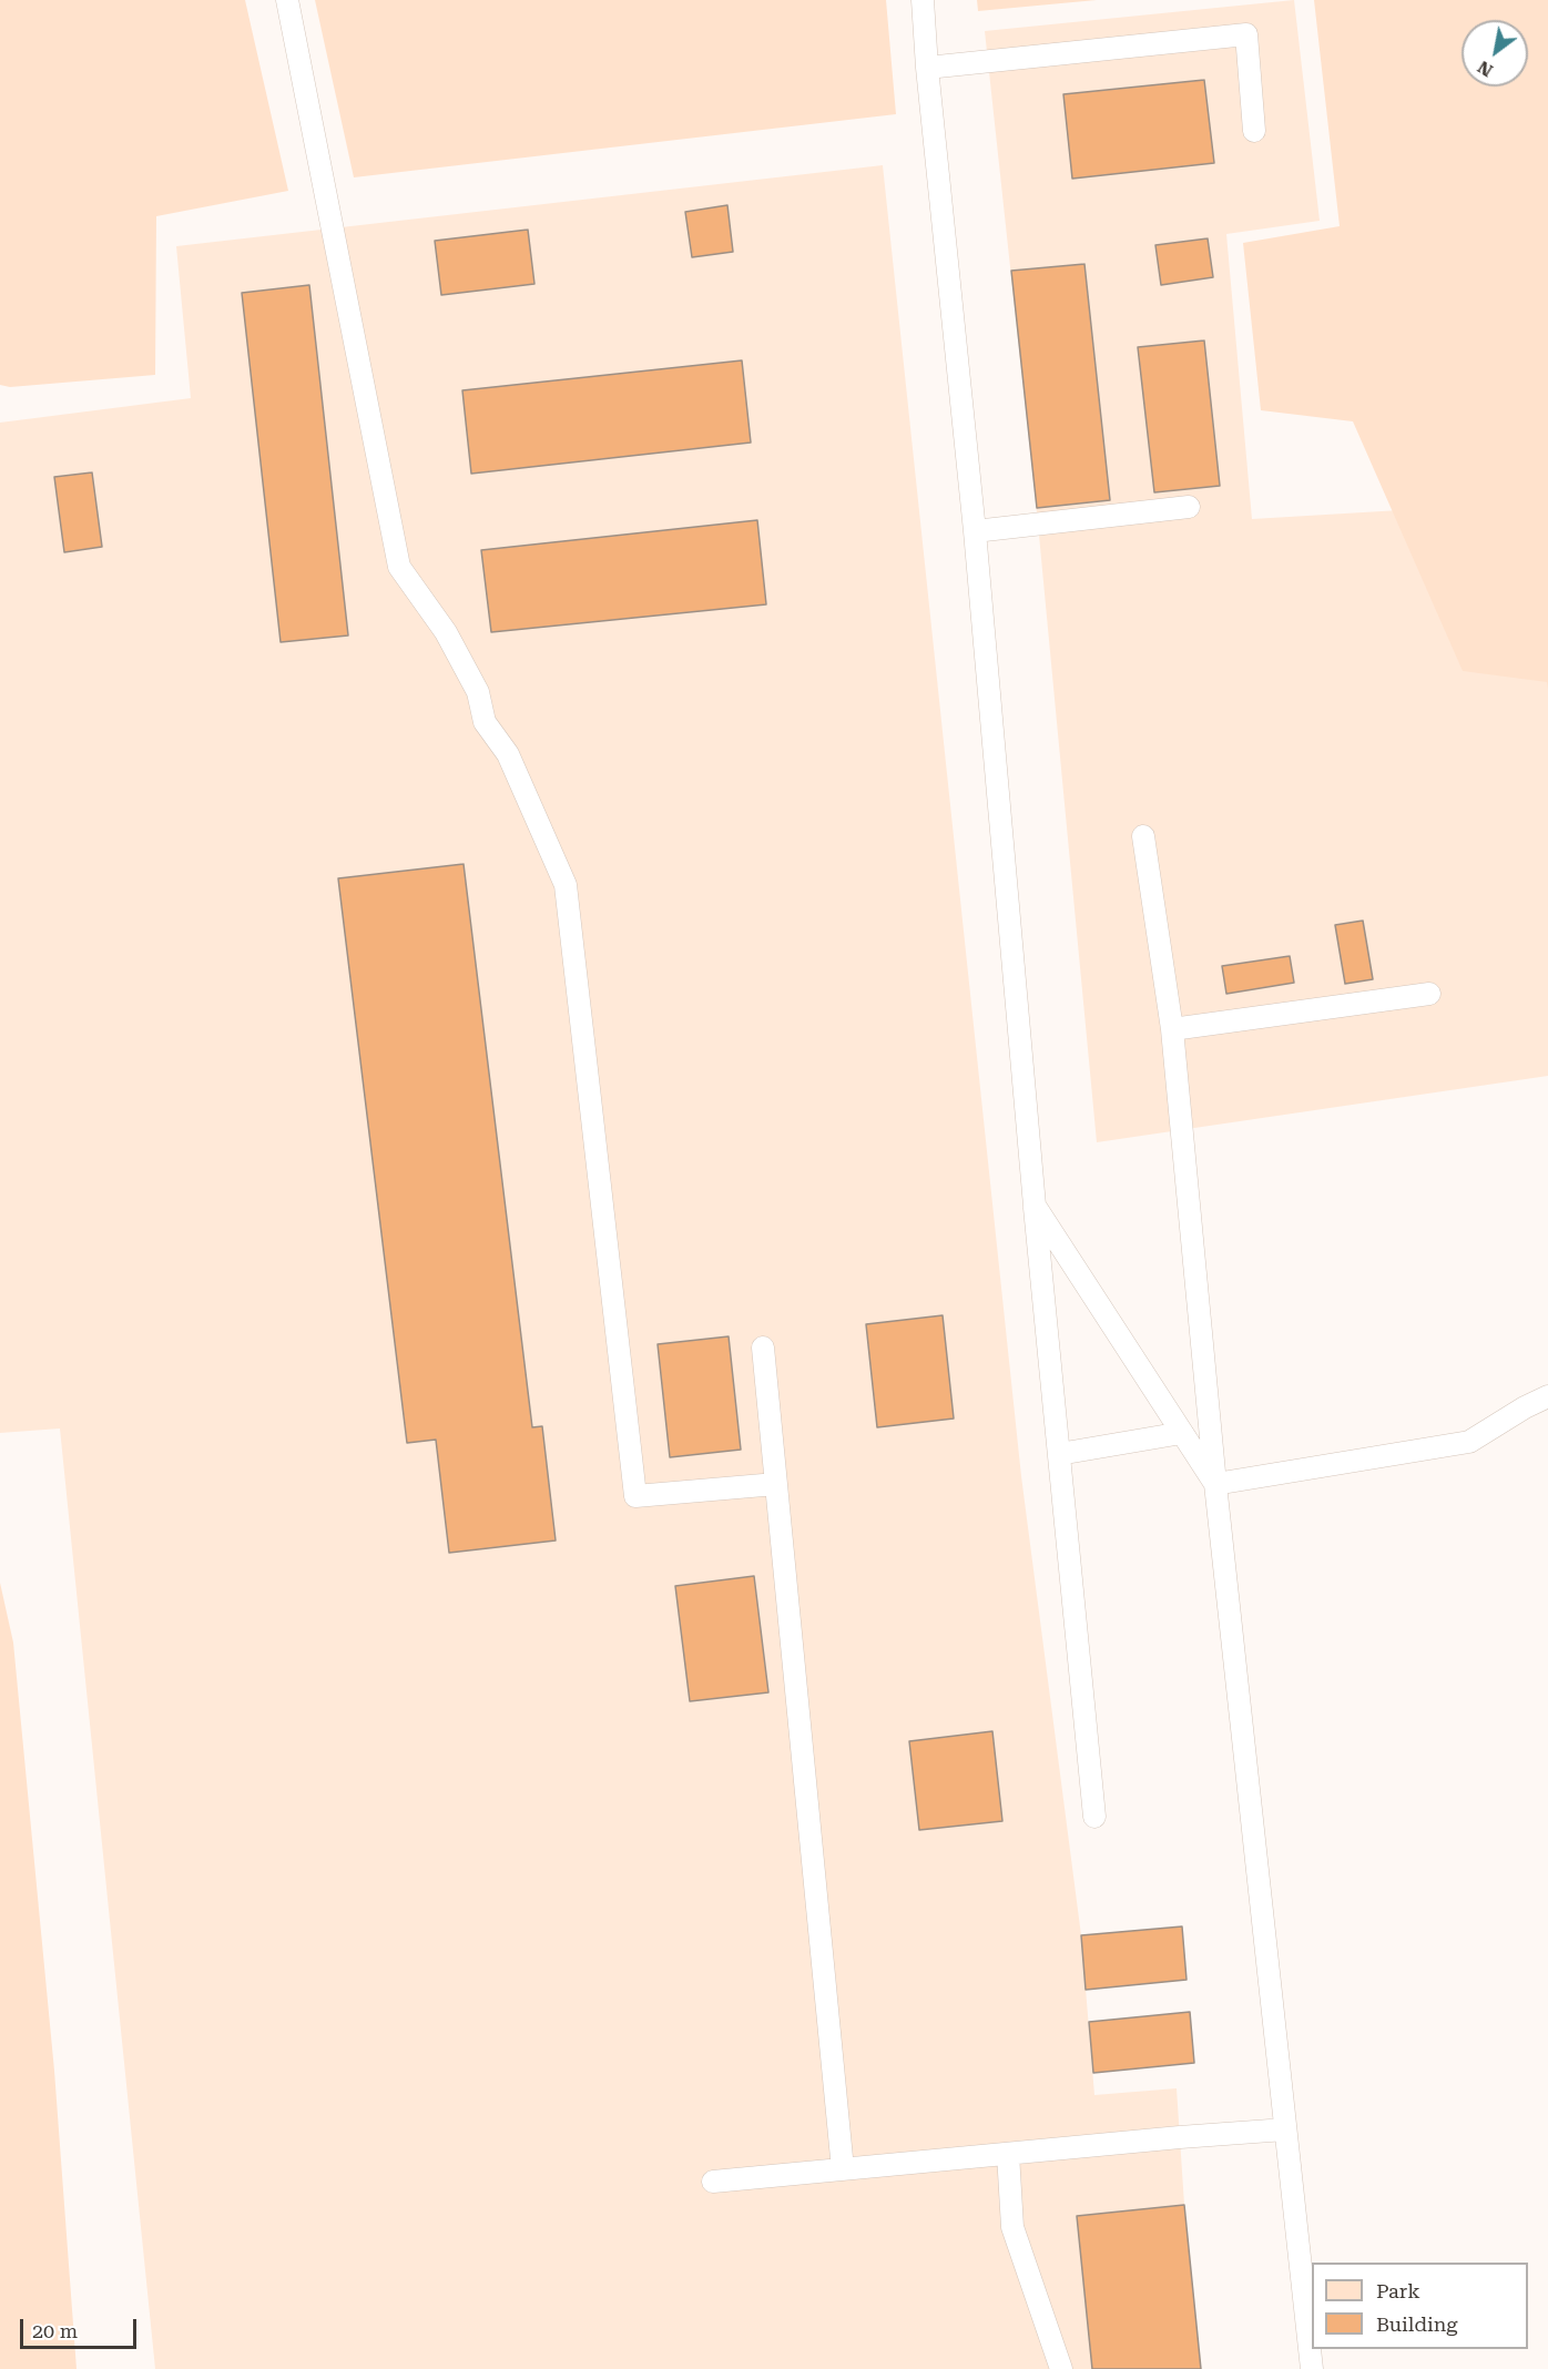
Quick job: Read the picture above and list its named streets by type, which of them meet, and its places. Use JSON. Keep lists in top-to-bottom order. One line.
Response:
{"legend":["Park","Building"],"scale_bar":"20 m","north":"bottom left"}
